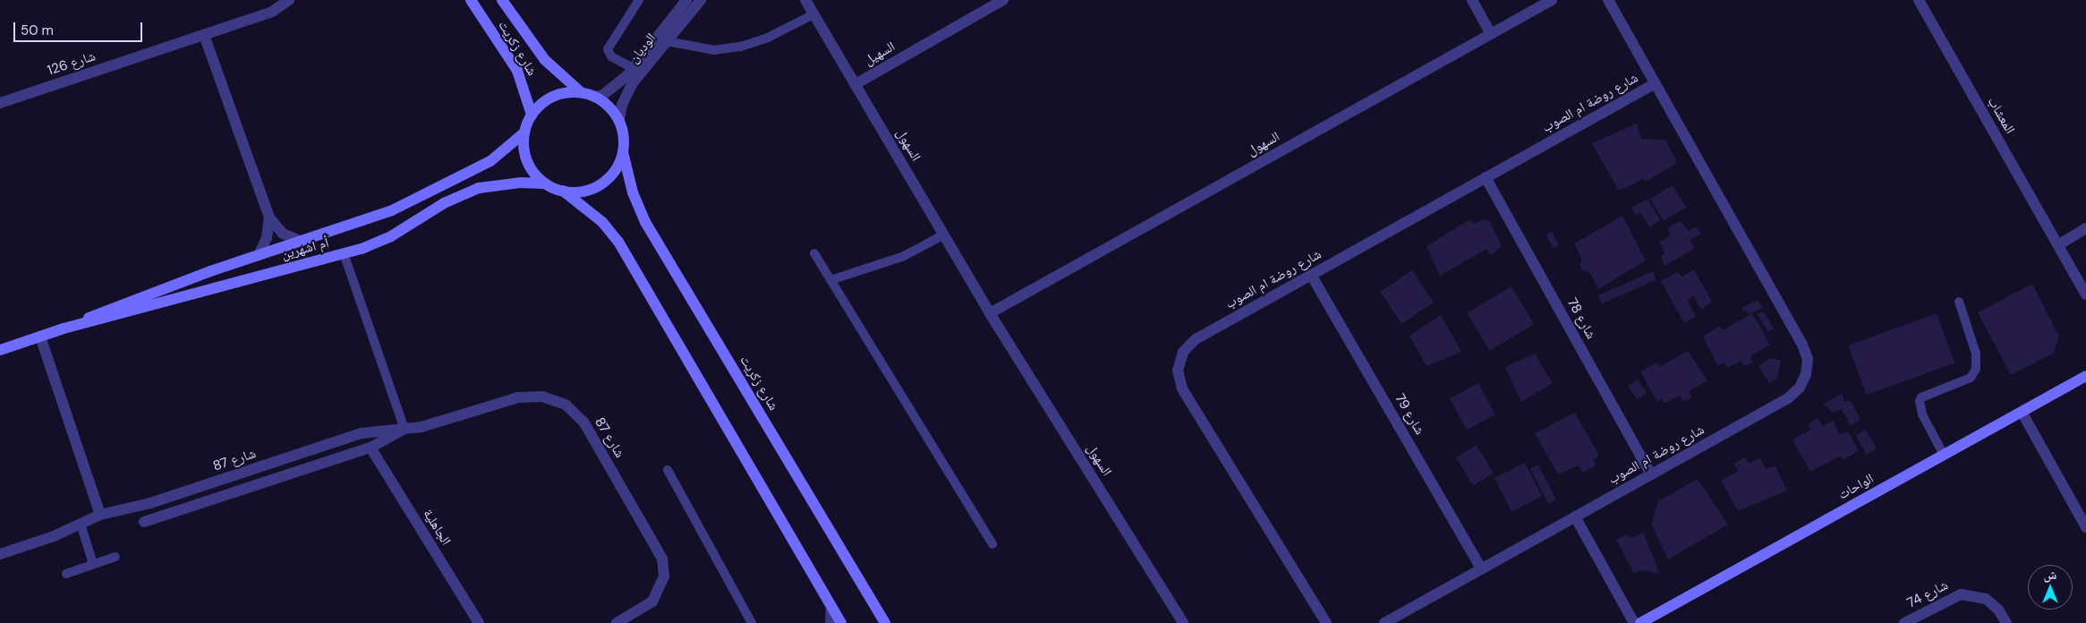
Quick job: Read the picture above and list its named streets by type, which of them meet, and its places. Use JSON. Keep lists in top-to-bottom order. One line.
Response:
{"streets":{"street":["شارع زكريت","الوديان","السهيل","شارع 126","شارع روضة ام الصوب","المعشاب","السهول","أم اشهرين","شارع 78","شارع 79","شارع 87","الواحات","الجاهلية","شارع 74"]},"crossings":[["شارع زكريت","الوديان"],["شارع زكريت","أم اشهرين"],["الوديان","أم اشهرين"],["السهيل","السهول"],["شارع روضة ام الصوب","شارع 78"],["شارع روضة ام الصوب","شارع 79"],["شارع 87","الجاهلية"]],"scale_bar":"50 m","north":"top"}
